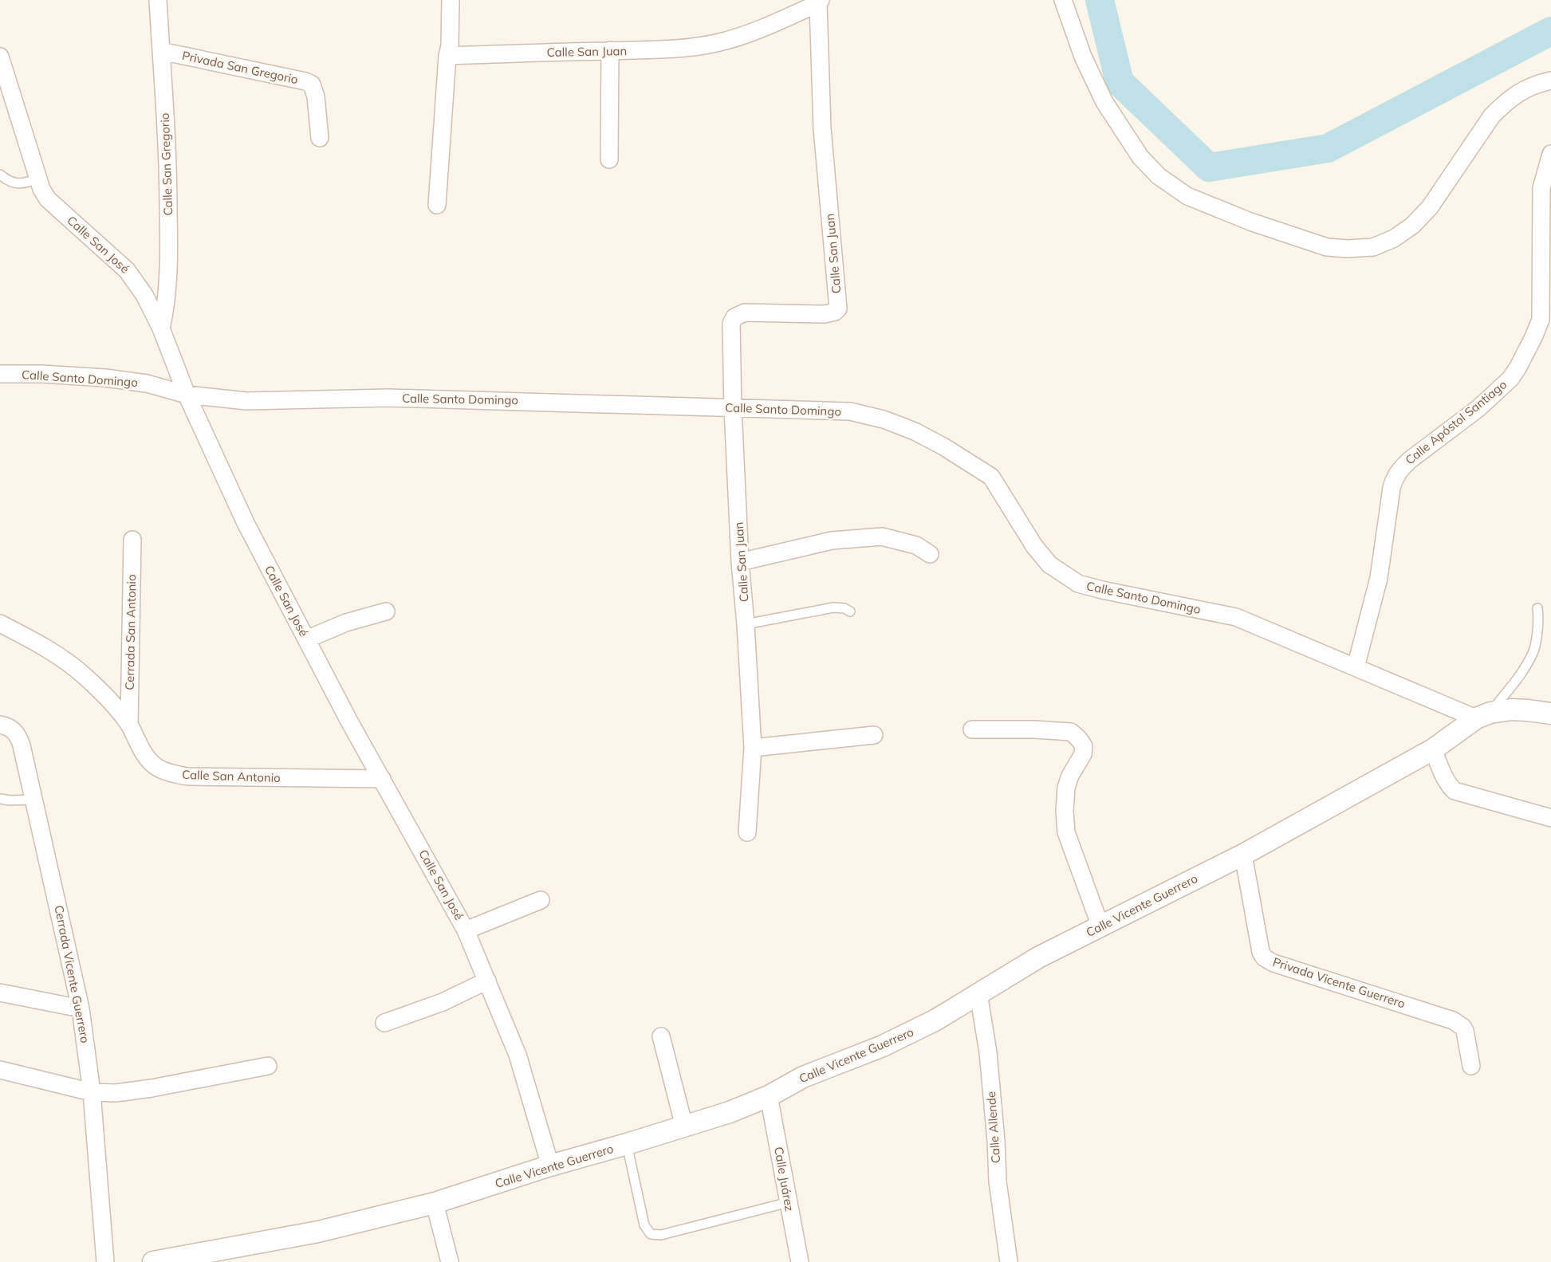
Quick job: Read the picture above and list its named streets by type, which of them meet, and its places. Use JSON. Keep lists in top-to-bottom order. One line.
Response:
{"streets":{"street":["Calle San Juan","Privada San Gregorio","Calle San Gregorio","Calle San José","Calle Santo Domingo","Calle Apóstol Santiago","Cerrada San Antonio","Calle San Antonio","Calle Vicente Guerrero","Cerrada Vicente Guerrero","Privada Vicente Guerrero","Calle Allende","Calle Juárez"]},"crossings":[["Calle San Juan","Calle Santo Domingo"],["Privada San Gregorio","Calle San Gregorio"],["Calle San Gregorio","Calle San José"],["Calle San José","Calle Santo Domingo"],["Calle San José","Calle San Antonio"],["Calle San José","Calle Vicente Guerrero"],["Calle Santo Domingo","Calle Apóstol Santiago"],["Calle Santo Domingo","Calle Vicente Guerrero"],["Cerrada San Antonio","Calle San Antonio"],["Calle Vicente Guerrero","Privada Vicente Guerrero"],["Calle Vicente Guerrero","Calle Allende"],["Calle Vicente Guerrero","Calle Juárez"]]}
